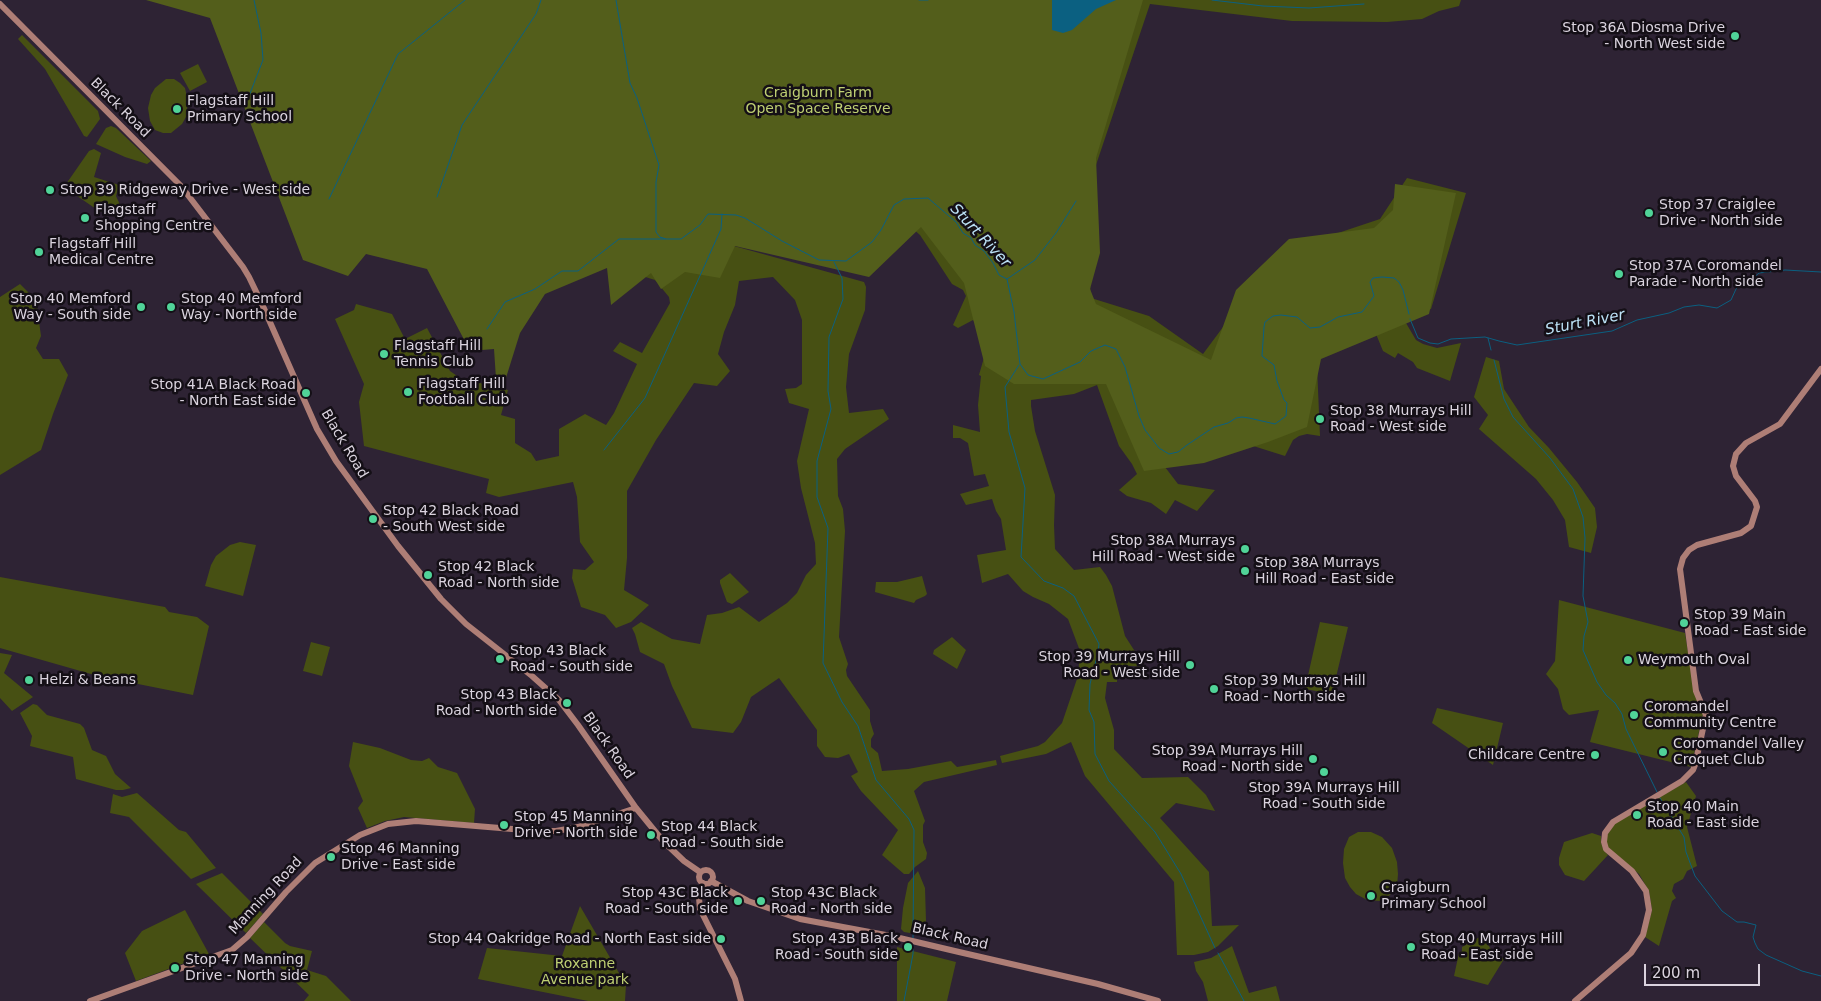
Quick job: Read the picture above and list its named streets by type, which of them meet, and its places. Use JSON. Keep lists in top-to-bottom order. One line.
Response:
{"streets":{"main road":["Black Road","Manning Road"]},"crossings":[["Black Road","Manning Road"]],"water":["Sturt River"],"parks":["Craigburn Farm Open Space Reserve","Roxanne Avenue park"],"places":["Stop 36A Diosma Drive - North West side","Flagstaff Hill Primary School","Stop 39 Ridgeway Drive - West side","Stop 37 Craiglee Drive - North side","Flagstaff Shopping Centre","Flagstaff Hill Medical Centre","Stop 37A Coromandel Parade - North side","Stop 40 Memford Way - South side","Stop 40 Memford Way - North side","Flagstaff Hill Tennis Club","Flagstaff Hill Football Club","Stop 41A Black Road - North East side","Stop 38 Murrays Hill Road - West side","Stop 42 Black Road - South West side","Stop 38A Murrays Hill Road - West side","Stop 38A Murrays Hill Road - East side","Stop 42 Black Road - North side","Stop 39 Main Road - East side","Stop 43 Black Road - South side","Weymouth Oval","Stop 39 Murrays Hill Road - West side","Helzi & Beans","Stop 39 Murrays Hill Road - North side","Stop 43 Black Road - North side","Coromandel Community Centre","Coromandel Valley Croquet Club","Childcare Centre","Stop 39A Murrays Hill Road - North side","Stop 39A Murrays Hill Road - South side","Stop 40 Main Road - East side","Stop 45 Manning Drive - North side","Stop 44 Black Road - South side","Stop 46 Manning Drive - East side","Craigburn Primary School","Stop 43C Black Road - South side","Stop 43C Black Road - North side","Stop 44 Oakridge Road - North East side","Stop 43B Black Road - South side","Stop 40 Murrays Hill Road - East side","Stop 47 Manning Drive - North side"],"scale_bar":"200 m"}
